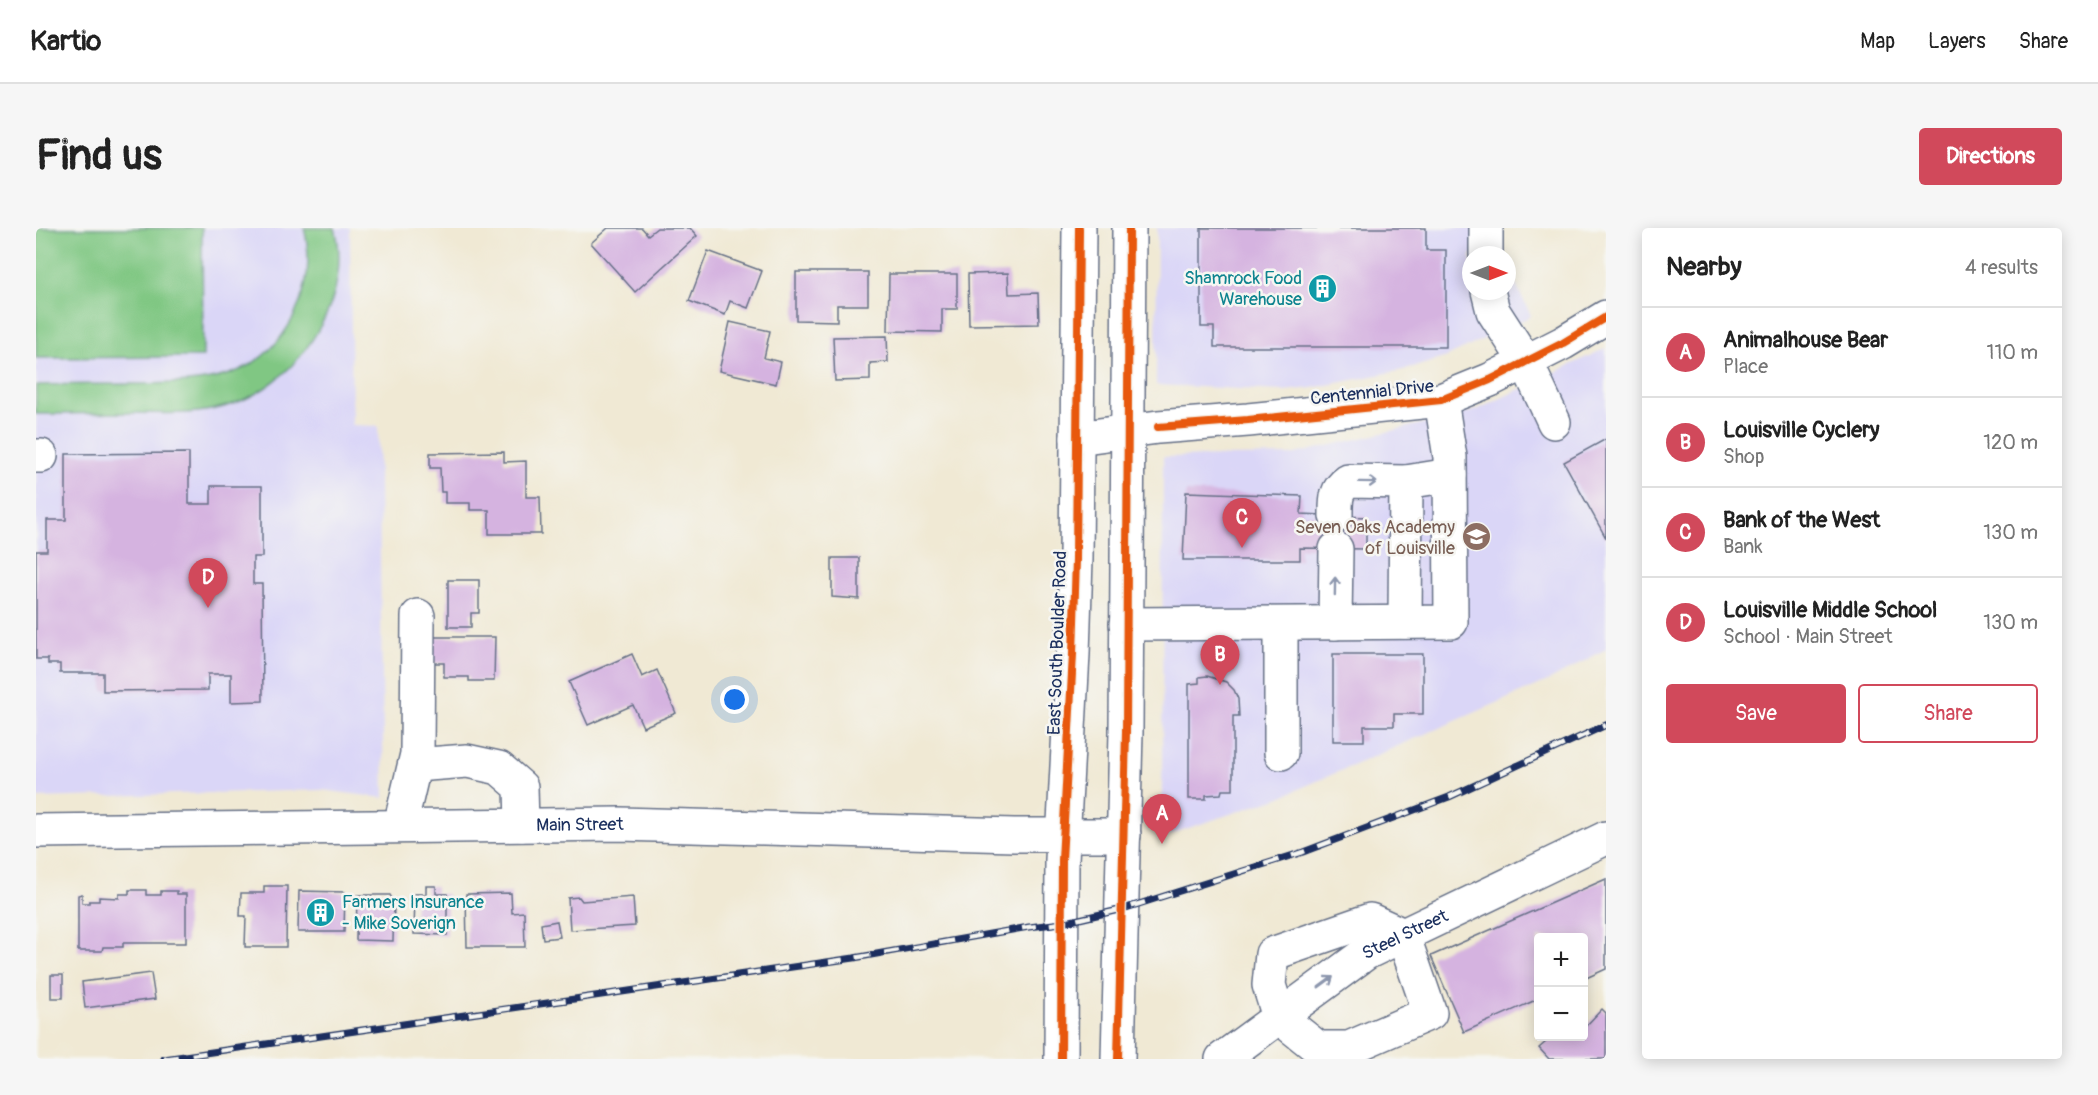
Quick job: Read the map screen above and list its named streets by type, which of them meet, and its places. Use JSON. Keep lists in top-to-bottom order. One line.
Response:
{"streets":{"street":["Centennial Drive","East South Boulder Road","Main Street","Steel Street"]},"crossings":[["Centennial Drive","East South Boulder Road"],["East South Boulder Road","Main Street"]],"places":{"building":["Shamrock Food Warehouse","Farmers Insurance - Mike Soverign"],"school or university":["Seven Oaks Academy of Louisville"]},"north":"right","page":{"header":"Kartio","nav":["Map","Layers","Share"],"buttons":["Directions",["Save","Share"]],"title":"Find us","heading":["Nearby","4 results"],"list":[{"mark":"A","name":"Animalhouse Bear","note":"Place","value":"110 m"},{"mark":"B","name":"Louisville Cyclery","note":"Shop","value":"120 m"},{"mark":"C","name":"Bank of the West","note":"Bank","value":"130 m"},{"mark":"D","name":"Louisville Middle School","note":"School · Main Street","value":"130 m"}],"pins":["C","D","B","A"],"map_buttons":["+","−"]}}
